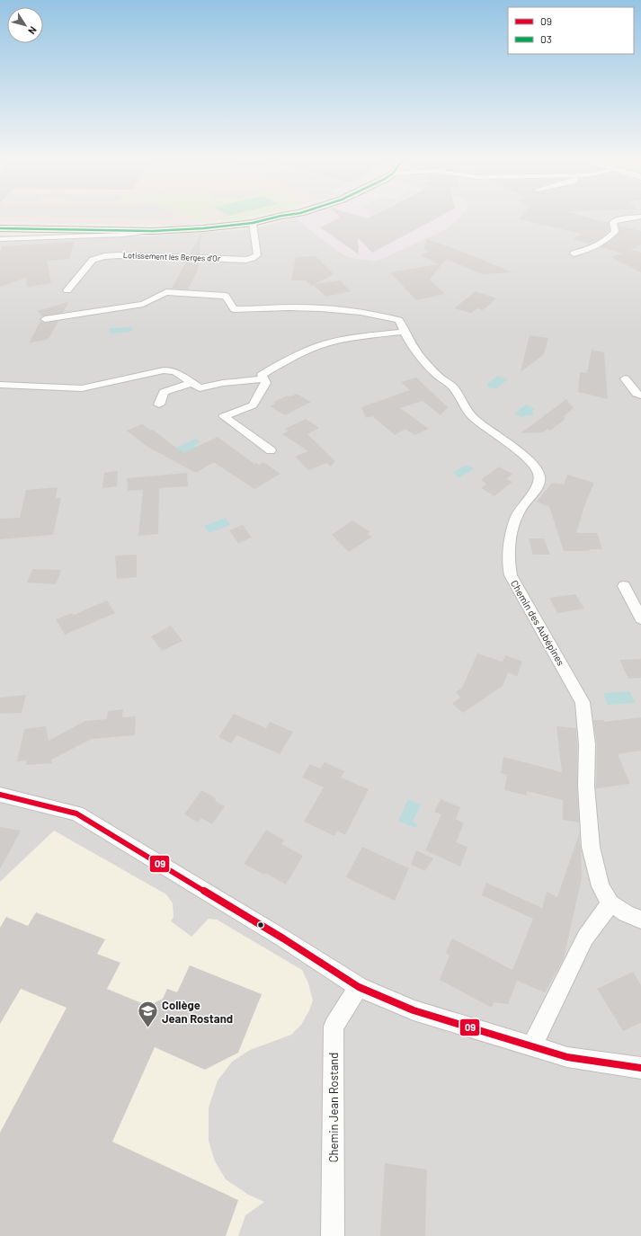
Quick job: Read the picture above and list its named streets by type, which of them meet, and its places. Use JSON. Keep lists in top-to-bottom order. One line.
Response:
{"streets":{"street":["Lotissement les Berges d'Or","Chemin des Aubépines","Chemin Jean Rostand"]},"places":{"school or university":["Collège Jean Rostand"]},"lines":["transit line 03","transit line 09"],"legend":["09","03"],"north":"bottom right"}
